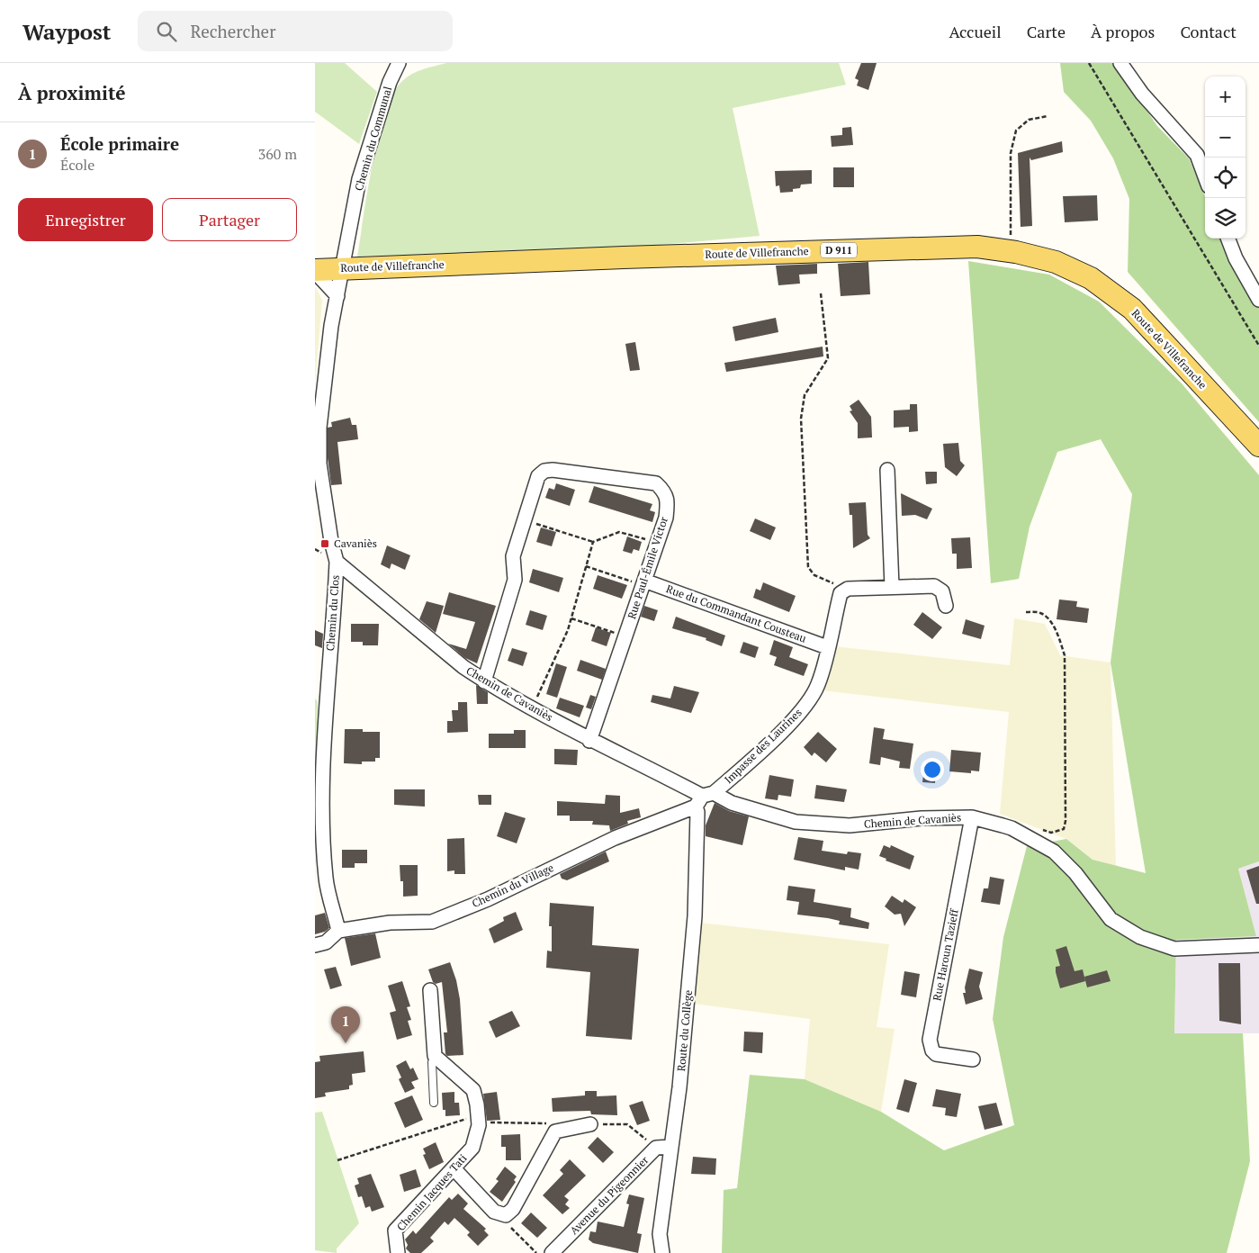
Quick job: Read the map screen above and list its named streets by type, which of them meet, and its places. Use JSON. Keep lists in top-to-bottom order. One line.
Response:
{"streets":{"main road":["D 911","Route de Villefranche"],"street":["Chemin du Communal","Rue Paul-Émile Victor","Chemin du Clos","Rue du Commandant Cousteau","Chemin de Cavaniès","Impasse des Laurines","Chemin du Village","Rue Haroun Tazieff","Route du Collège","Chemin Jacques Tati","Avenue du Pigeonnier"]},"crossings":[["Chemin du Communal","Route de Villefranche"],["Chemin du Communal","Chemin du Clos"],["Route de Villefranche","Chemin du Clos"],["Rue Paul-Émile Victor","Rue du Commandant Cousteau"],["Rue Paul-Émile Victor","Chemin de Cavaniès"],["Chemin du Clos","Chemin de Cavaniès"],["Chemin du Clos","Chemin du Village"],["Rue du Commandant Cousteau","Impasse des Laurines"],["Chemin de Cavaniès","Impasse des Laurines"],["Chemin de Cavaniès","Chemin du Village"],["Chemin de Cavaniès","Rue Haroun Tazieff"],["Chemin de Cavaniès","Route du Collège"],["Impasse des Laurines","Chemin du Village"],["Impasse des Laurines","Route du Collège"],["Chemin du Village","Route du Collège"],["Route du Collège","Avenue du Pigeonnier"]],"places":{"transit":["Cavaniès"]},"page":{"header":"Waypost","search":"Rechercher","nav":["Accueil","Carte","À propos","Contact"],"heading":"À proximité","map_buttons":["+","−"],"list":[{"mark":"1","name":"École primaire","note":"École","value":"360 m"}],"buttons":["Enregistrer","Partager"],"pins":"1"}}
